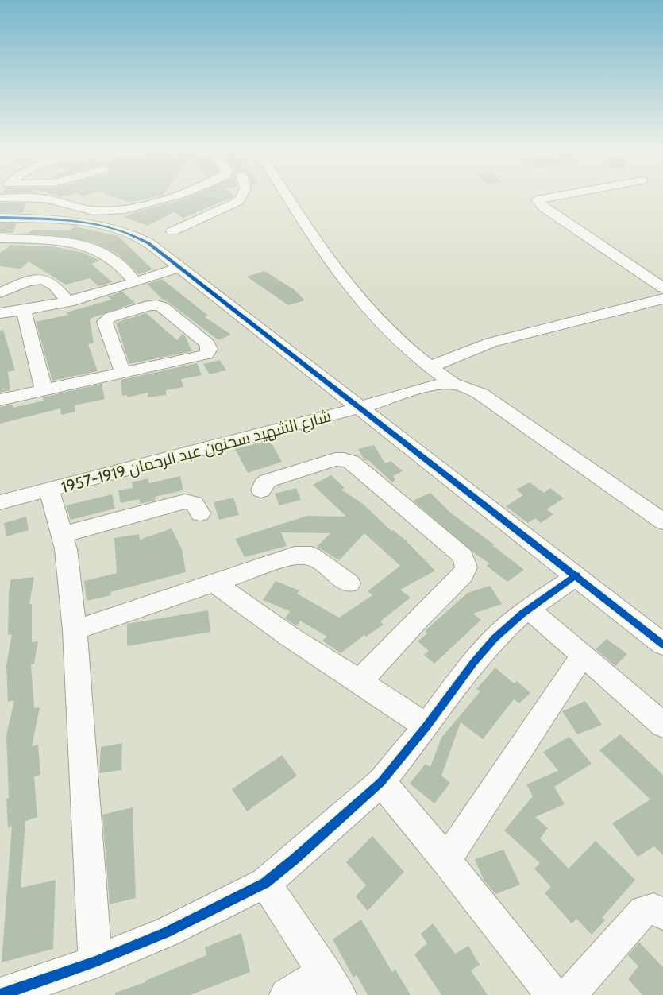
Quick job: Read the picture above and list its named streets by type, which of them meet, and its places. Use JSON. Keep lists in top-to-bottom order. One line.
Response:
{"streets":{"street":["شارع الشهيد سحنون عبد الرحمان 1919-1957"]}}
